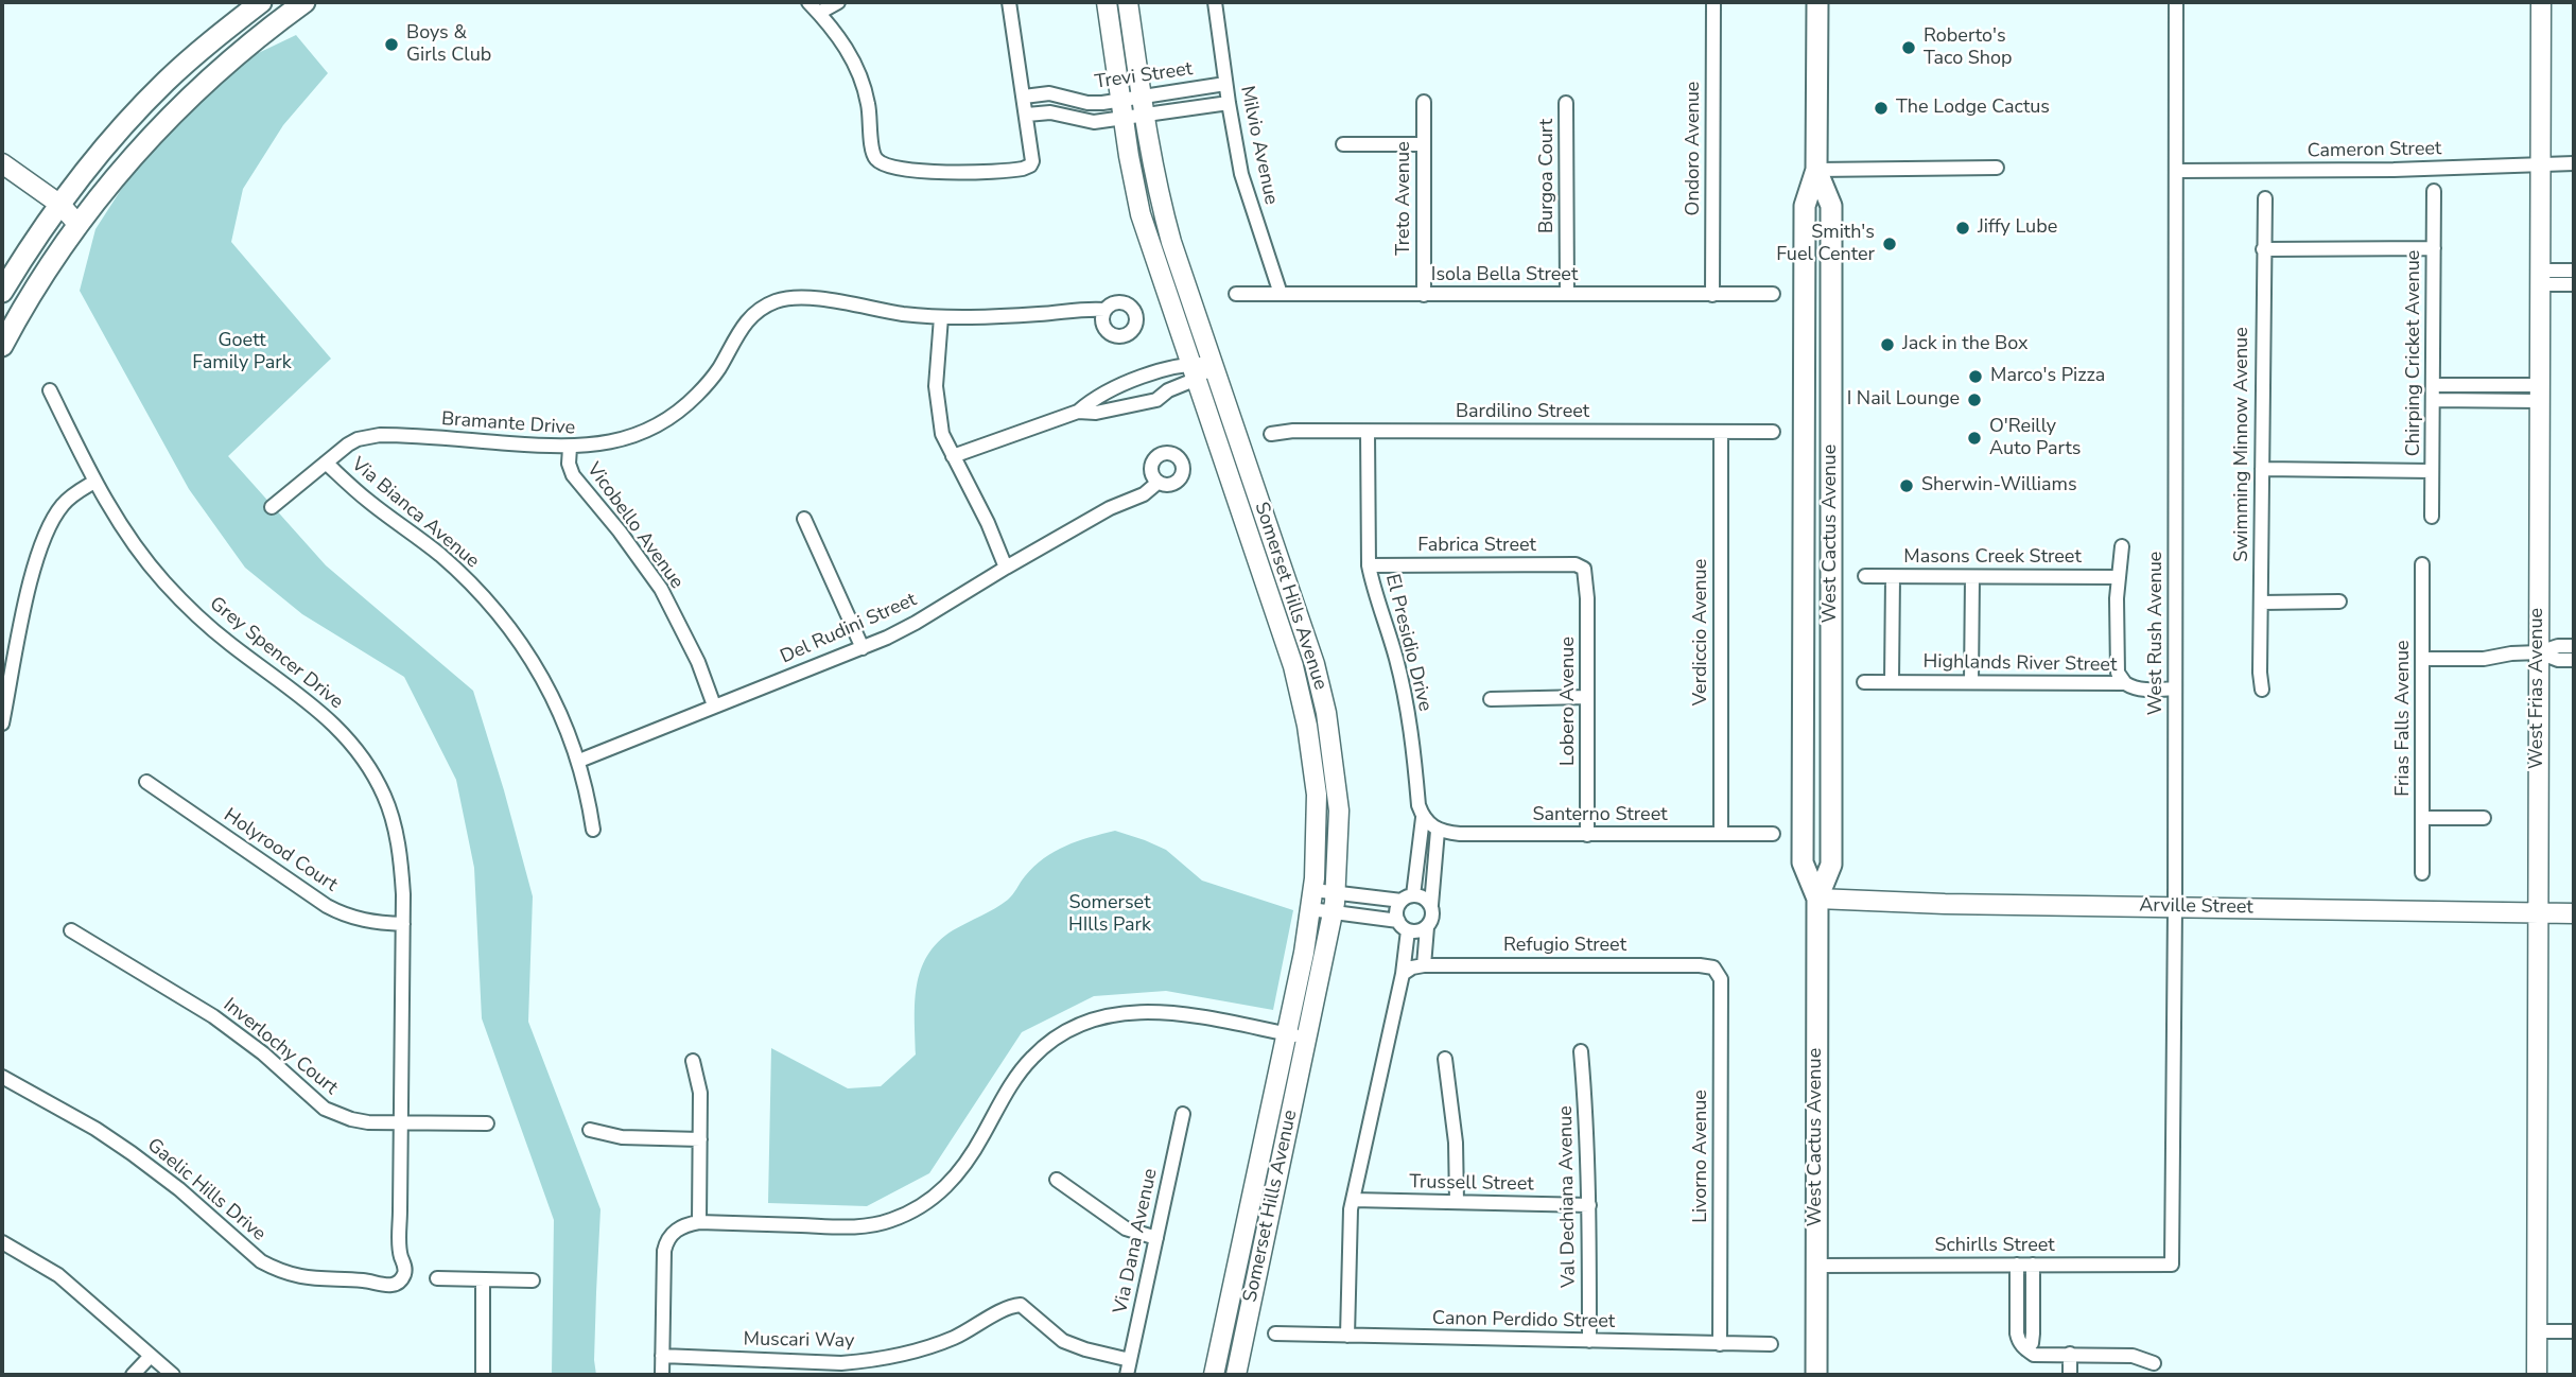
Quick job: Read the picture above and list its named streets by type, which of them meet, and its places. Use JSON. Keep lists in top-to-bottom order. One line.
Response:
{"streets":{"main road":["West Cactus Avenue","Somerset Hills Avenue","West Frias Avenue","Arville Street"],"street":["Trevi Street","Milvio Avenue","Ondoro Avenue","Cameron Street","Burgoa Court","Treto Avenue","Isola Bella Street","Chirping Cricket Avenue","Bardilino Street","Bramante Drive","Swimming Minnow Avenue","Via Bianca Avenue","Vicobello Avenue","Fabrica Street","Masons Creek Street","Del Rudini Street","Verdiccio Avenue","West Rush Avenue","El Presidio Drive","Grey Spencer Drive","Highlands River Street","Lobero Avenue","Frias Falls Avenue","Santerno Street","Holyrood Court","Refugio Street","Inverlochy Court","Livorno Avenue","Trussell Street","Gaelic Hills Drive","Val Dechiana Avenue","Via Dana Avenue","Schirlls Street","Canon Perdido Street","Muscari Way"]},"crossings":[["Trevi Street","Milvio Avenue"],["Trevi Street","Somerset Hills Avenue"],["Milvio Avenue","Isola Bella Street"],["Ondoro Avenue","Isola Bella Street"],["Cameron Street","West Rush Avenue"],["Cameron Street","West Frias Avenue"],["Burgoa Court","Isola Bella Street"],["Treto Avenue","Isola Bella Street"],["Bardilino Street","Verdiccio Avenue"],["Bardilino Street","El Presidio Drive"],["Bramante Drive","Via Bianca Avenue"],["Bramante Drive","Vicobello Avenue"],["Via Bianca Avenue","Del Rudini Street"],["Vicobello Avenue","Del Rudini Street"],["West Cactus Avenue","Arville Street"],["West Cactus Avenue","Schirlls Street"],["Fabrica Street","El Presidio Drive"],["Fabrica Street","Lobero Avenue"],["Verdiccio Avenue","Santerno Street"],["West Rush Avenue","Highlands River Street"],["West Rush Avenue","Arville Street"],["West Rush Avenue","Schirlls Street"],["El Presidio Drive","Santerno Street"],["Grey Spencer Drive","Holyrood Court"],["Grey Spencer Drive","Inverlochy Court"],["Grey Spencer Drive","Gaelic Hills Drive"],["West Frias Avenue","Arville Street"],["Lobero Avenue","Santerno Street"],["Refugio Street","Livorno Avenue"],["Livorno Avenue","Canon Perdido Street"],["Trussell Street","Val Dechiana Avenue"],["Val Dechiana Avenue","Canon Perdido Street"],["Via Dana Avenue","Muscari Way"]],"parks":["Goett Family Park","Somerset HIlls Park"],"places":["Boys & Girls Club","Roberto's Taco Shop","The Lodge Cactus","Jiffy Lube","Smith's Fuel Center","Jack in the Box","Marco's Pizza","I Nail Lounge","O'Reilly Auto Parts","Sherwin-Williams"]}
